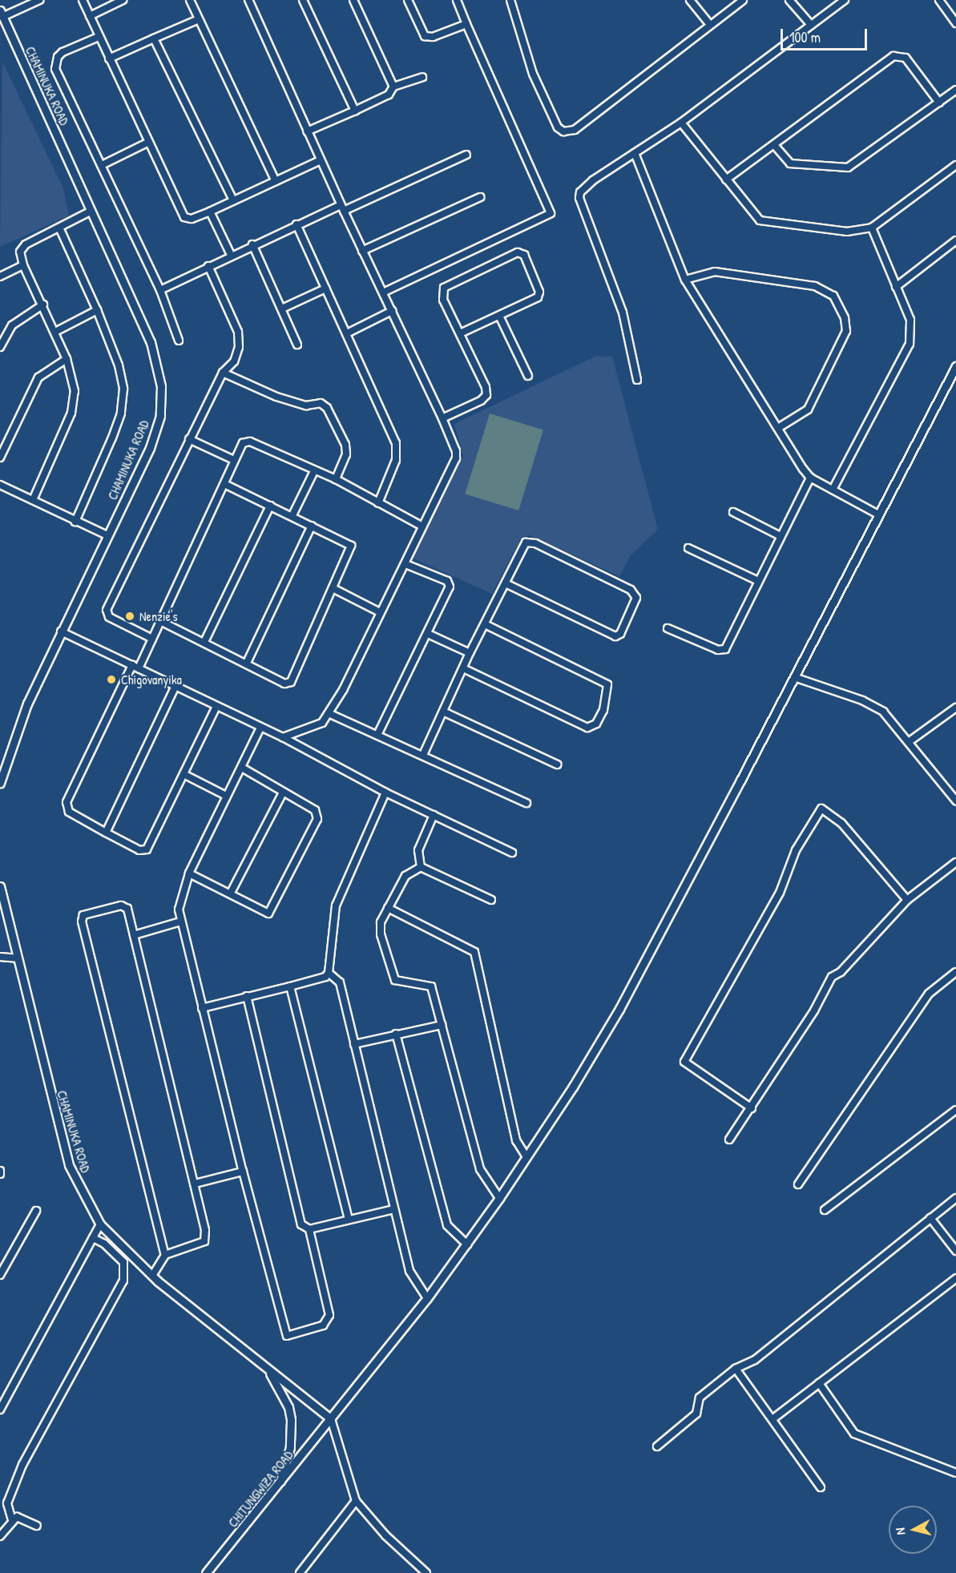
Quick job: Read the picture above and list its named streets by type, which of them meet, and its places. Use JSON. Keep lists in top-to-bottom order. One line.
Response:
{"streets":{"main road":["CHAMINUKA ROAD","CHITUNGWIZA ROAD"]},"crossings":[["CHAMINUKA ROAD","CHITUNGWIZA ROAD"]],"places":["Nenzie's","Chigovanyika"],"scale_bar":"100 m","north":"left"}
